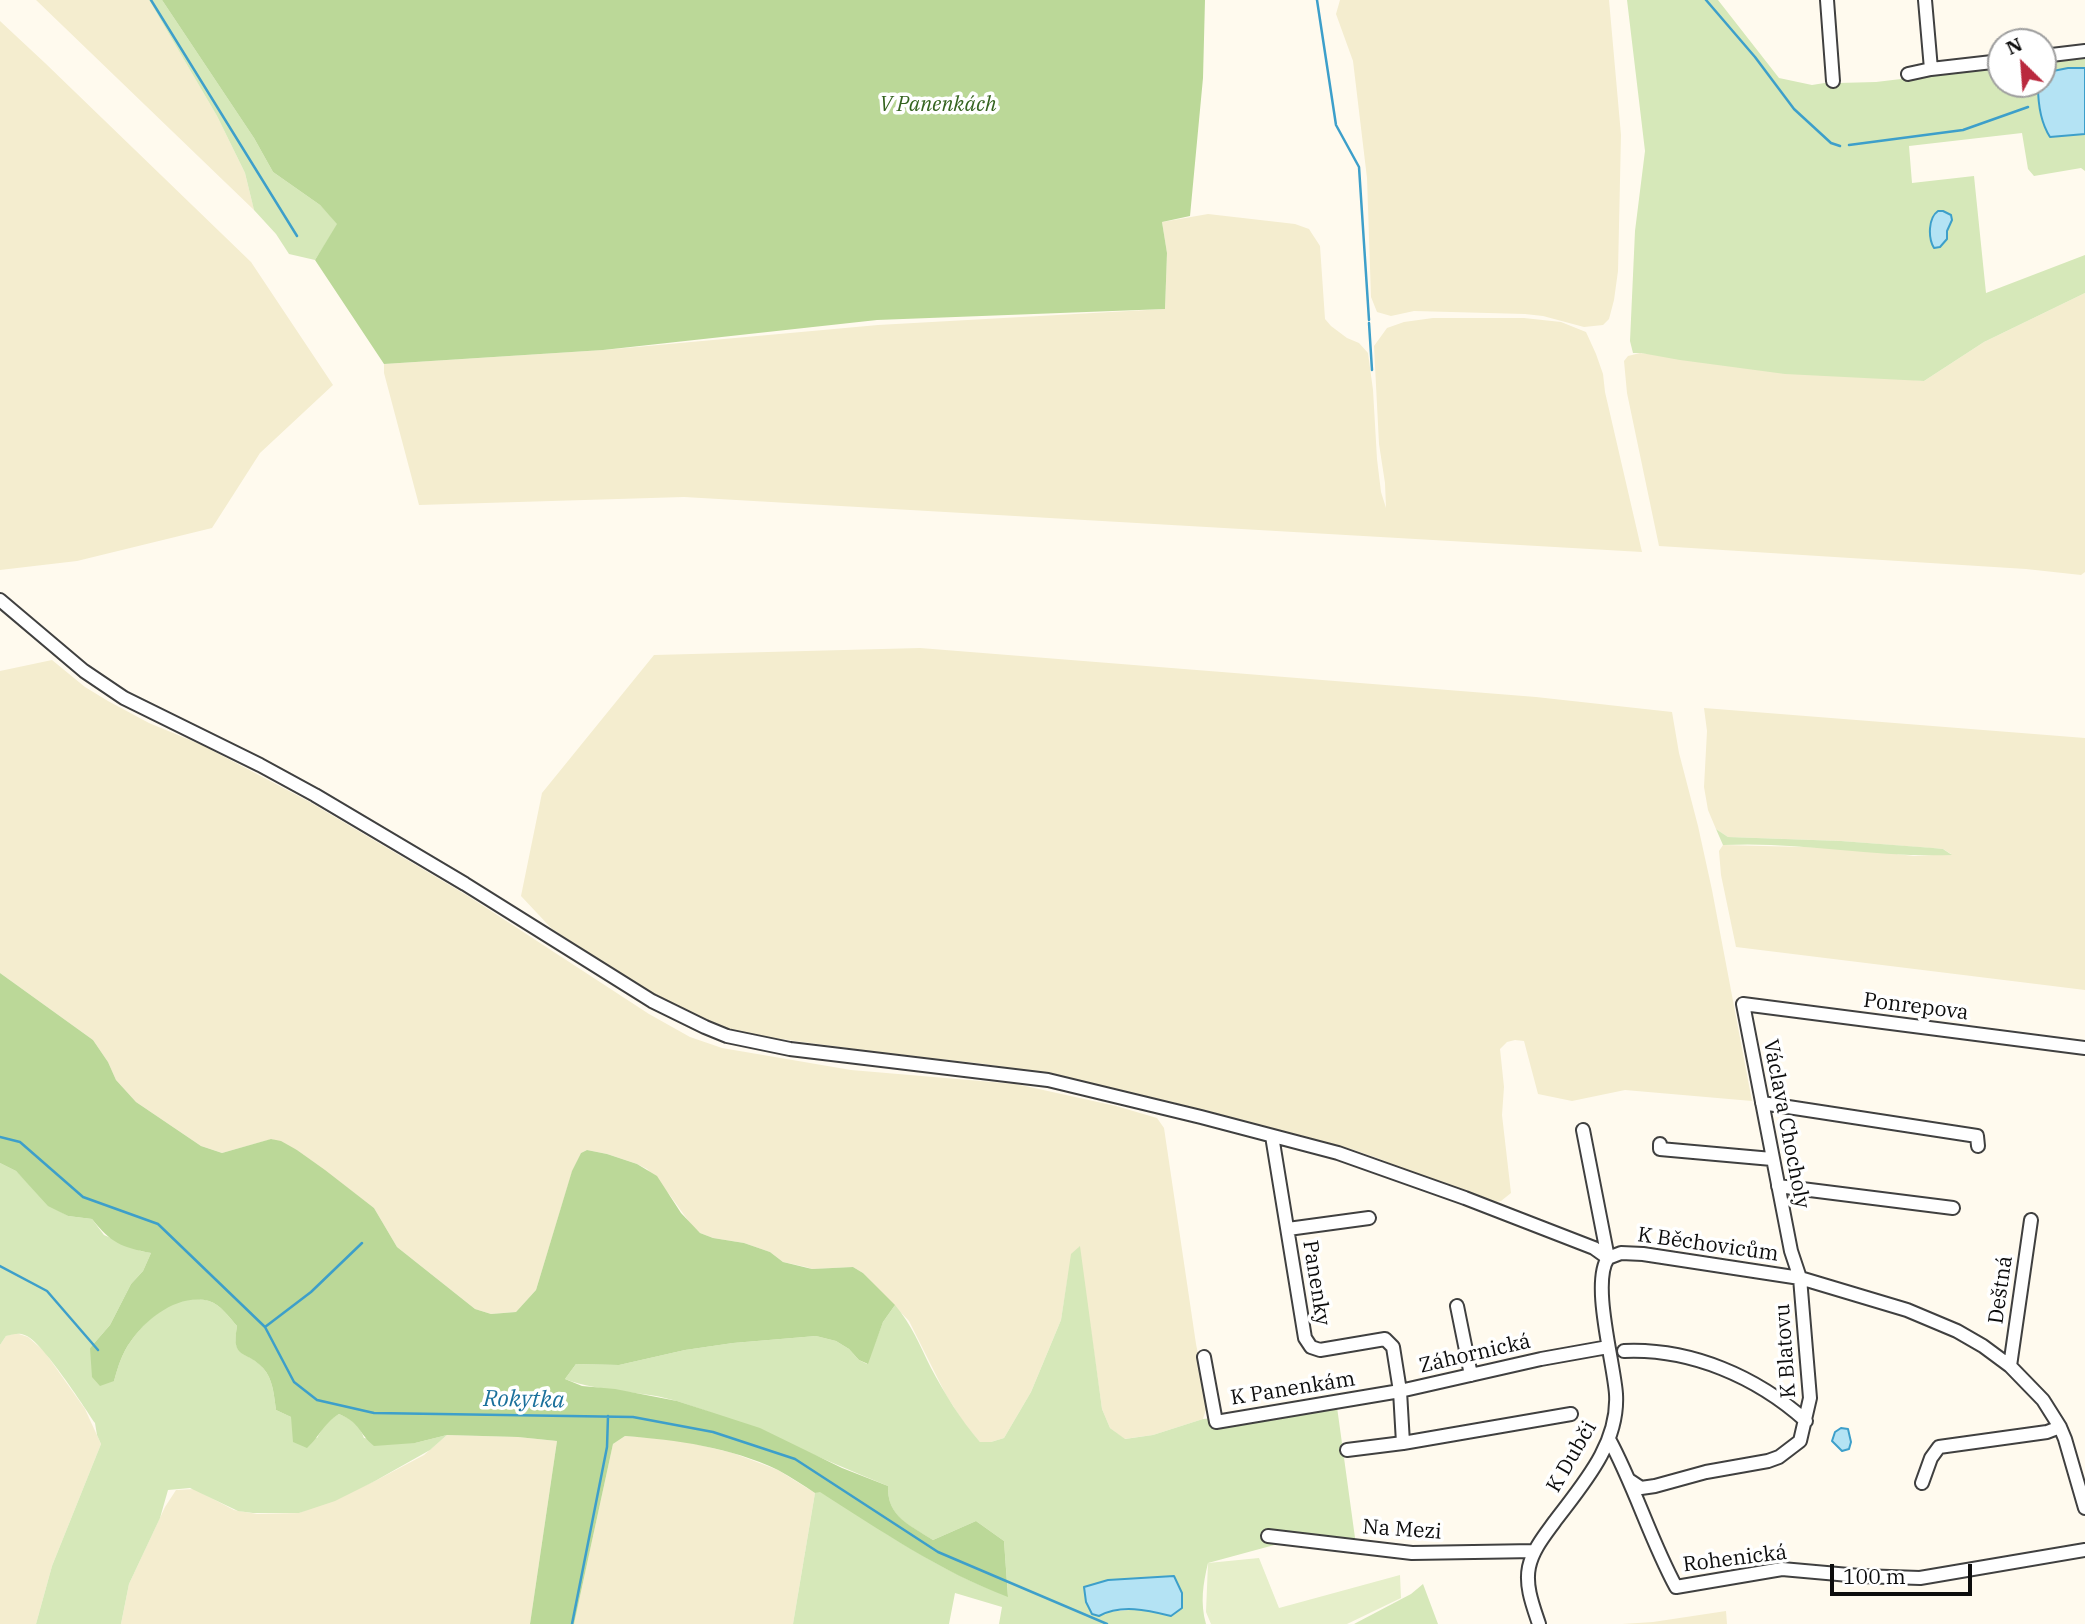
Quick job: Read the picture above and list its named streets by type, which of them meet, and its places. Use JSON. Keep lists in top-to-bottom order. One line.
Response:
{"streets":{"street":["Ponrepova","Václava Chocholy","K Běchovicům","Panenky","Deštná","K Blatovu","Záhornická","K Panenkám","K Dubči","Na Mezi","Rohenická"]},"crossings":[["Ponrepova","Václava Chocholy"],["Václava Chocholy","K Běchovicům"],["Václava Chocholy","K Blatovu"],["K Běchovicům","Panenky"],["K Běchovicům","Deštná"],["K Běchovicům","K Blatovu"],["K Běchovicům","K Dubči"],["Panenky","Záhornická"],["Panenky","K Panenkám"],["Záhornická","K Panenkám"],["Záhornická","K Dubči"],["K Dubči","Na Mezi"],["K Dubči","Rohenická"]],"water":["Rokytka"],"parks":["V Panenkách"],"scale_bar":"100 m","north":"top left"}
